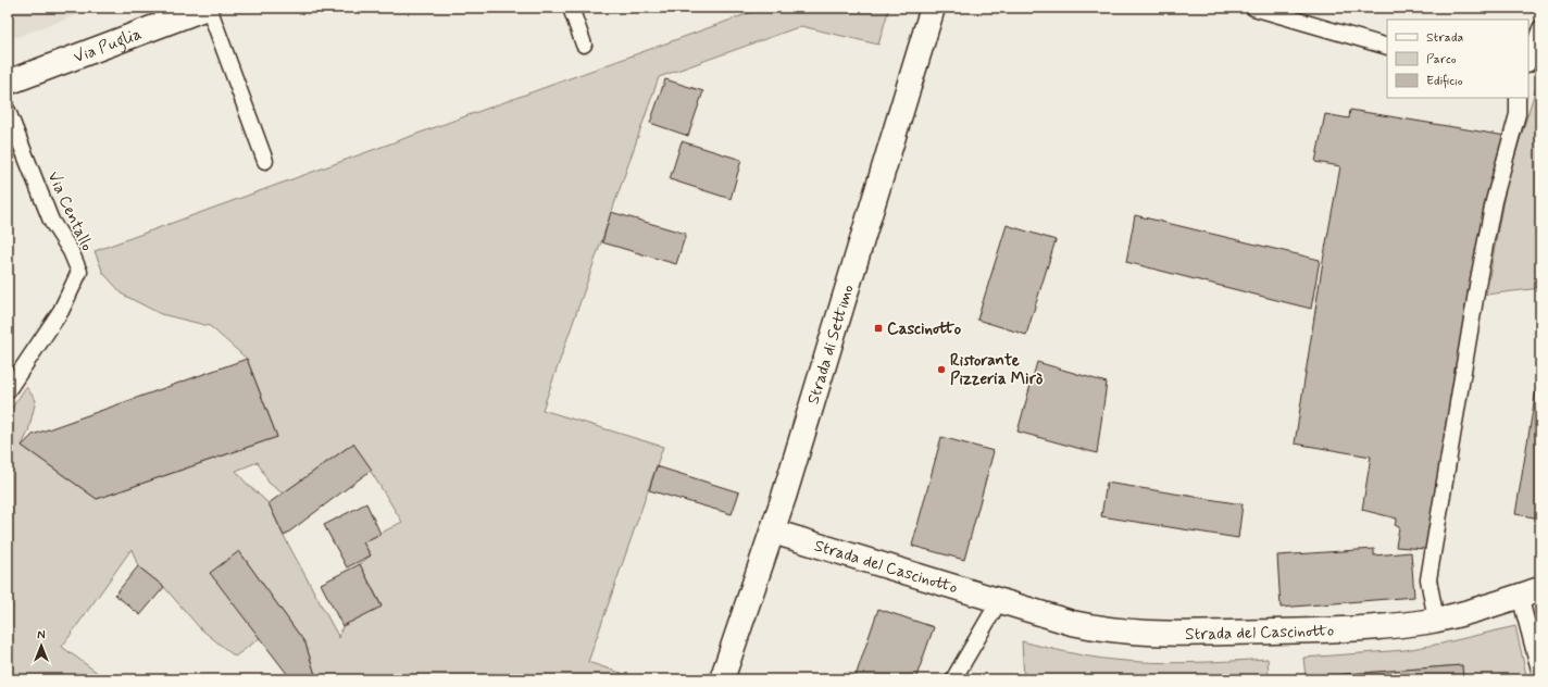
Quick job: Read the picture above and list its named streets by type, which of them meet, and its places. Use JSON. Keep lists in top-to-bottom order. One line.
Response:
{"streets":{"street":["Via Puglia","Strada di Settimo","Strada del Cascinotto"],"lane":["Via Centallo"]},"crossings":[["Strada di Settimo","Strada del Cascinotto"]],"places":{"transit":["Cascinotto"],"other":["Ristorante Pizzeria Mirò"]},"legend":["Strada","Parco","Edificio"],"north":"top"}
